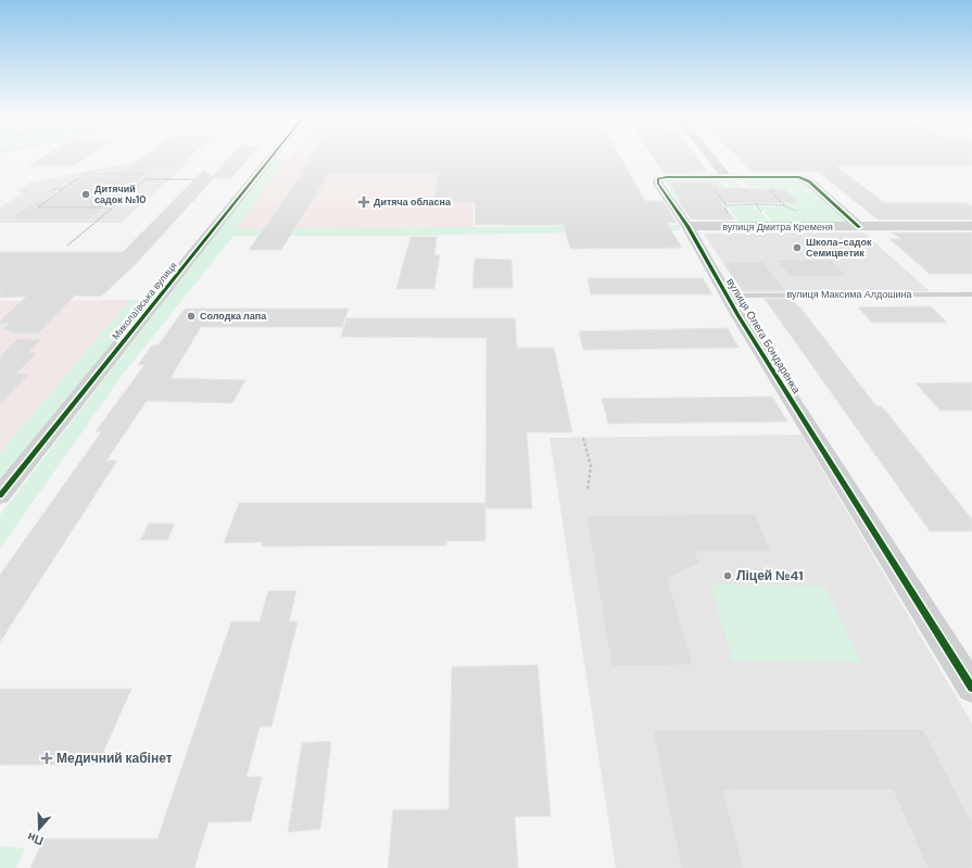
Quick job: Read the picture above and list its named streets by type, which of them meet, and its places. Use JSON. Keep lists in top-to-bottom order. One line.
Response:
{"streets":{"street":["вулиця Дмитра Кременя","Миколаївська вулиця","вулиця Олега Бондаренка"],"lane":["вулиця Максима Алдошина"]},"crossings":[["вулиця Дмитра Кременя","вулиця Олега Бондаренка"],["вулиця Максима Алдошина","вулиця Олега Бондаренка"]],"places":{"other":["Дитячий садок №10","Школа-садок Семицветик","Солодка лапа","Ліцей №41"],"health":["Дитяча обласна","Медичний кабінет"]},"north":"bottom"}
